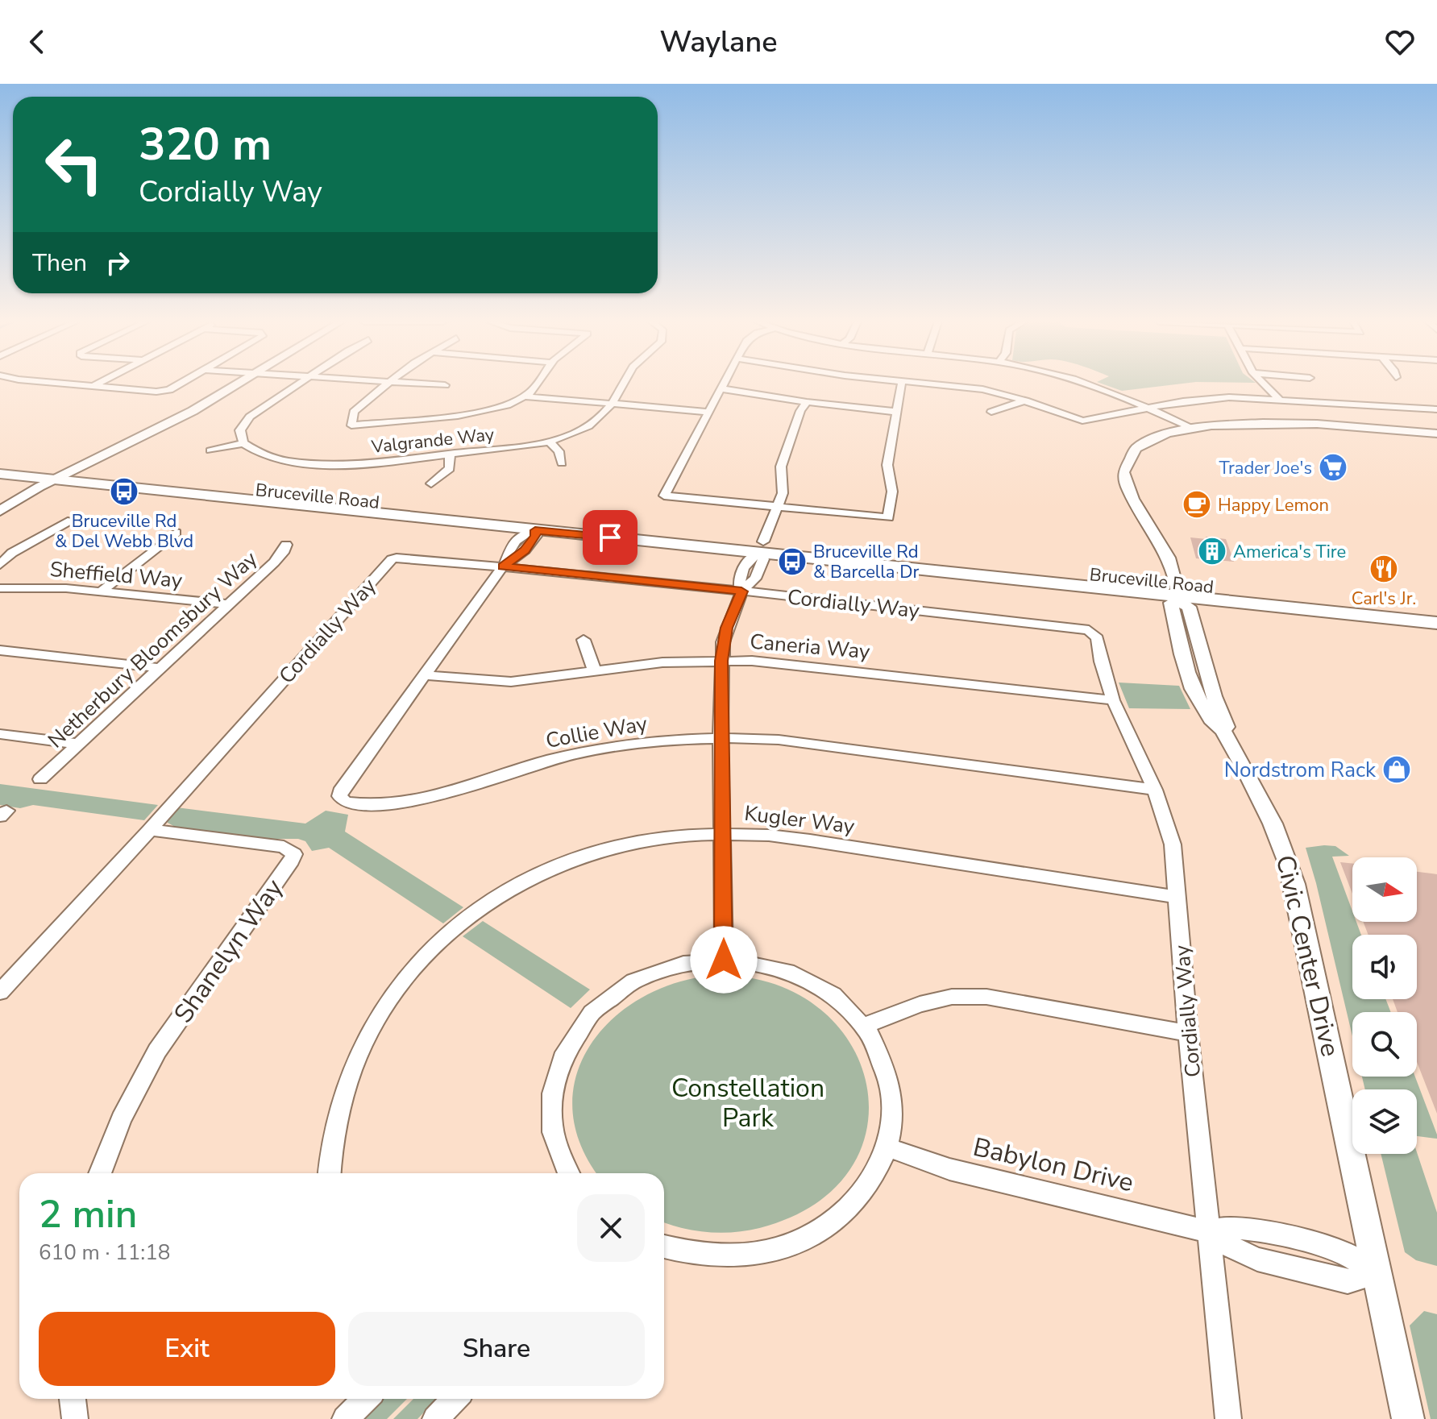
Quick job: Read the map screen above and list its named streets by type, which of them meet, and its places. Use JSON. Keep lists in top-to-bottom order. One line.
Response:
{"streets":{"main road":["Bruceville Road"],"street":["Valgrande Way","Sheffield Way","Cordially Way","Caneria Way","Netherbury Bloomsbury Way","Collie Way","Kugler Way","Shanelyn Way","Civic Center Drive","Babylon Drive"]},"crossings":[["Bruceville Road","Collie Way"],["Bruceville Road","Civic Center Drive"],["Sheffield Way","Netherbury Bloomsbury Way"],["Cordially Way","Caneria Way"],["Cordially Way","Collie Way"],["Cordially Way","Kugler Way"],["Cordially Way","Shanelyn Way"],["Cordially Way","Babylon Drive"],["Caneria Way","Collie Way"],["Civic Center Drive","Babylon Drive"]],"parks":["Constellation Park"],"places":{"supermarket":["Trader Joe's"],"bus stop":["Bruceville Rd & Del Webb Blvd","Bruceville Rd & Barcella Dr"],"cafe":["Happy Lemon"],"building":["America's Tire"],"restaurant":["Carl's Jr."],"shop":["Nordstrom Rack"]},"north":"right","page":{"header":"Waylane","turn":["320 m","Cordially Way"],"then":"Then","heading":["2 min","610 m · 11:18"],"buttons":["Exit","Share"]}}
